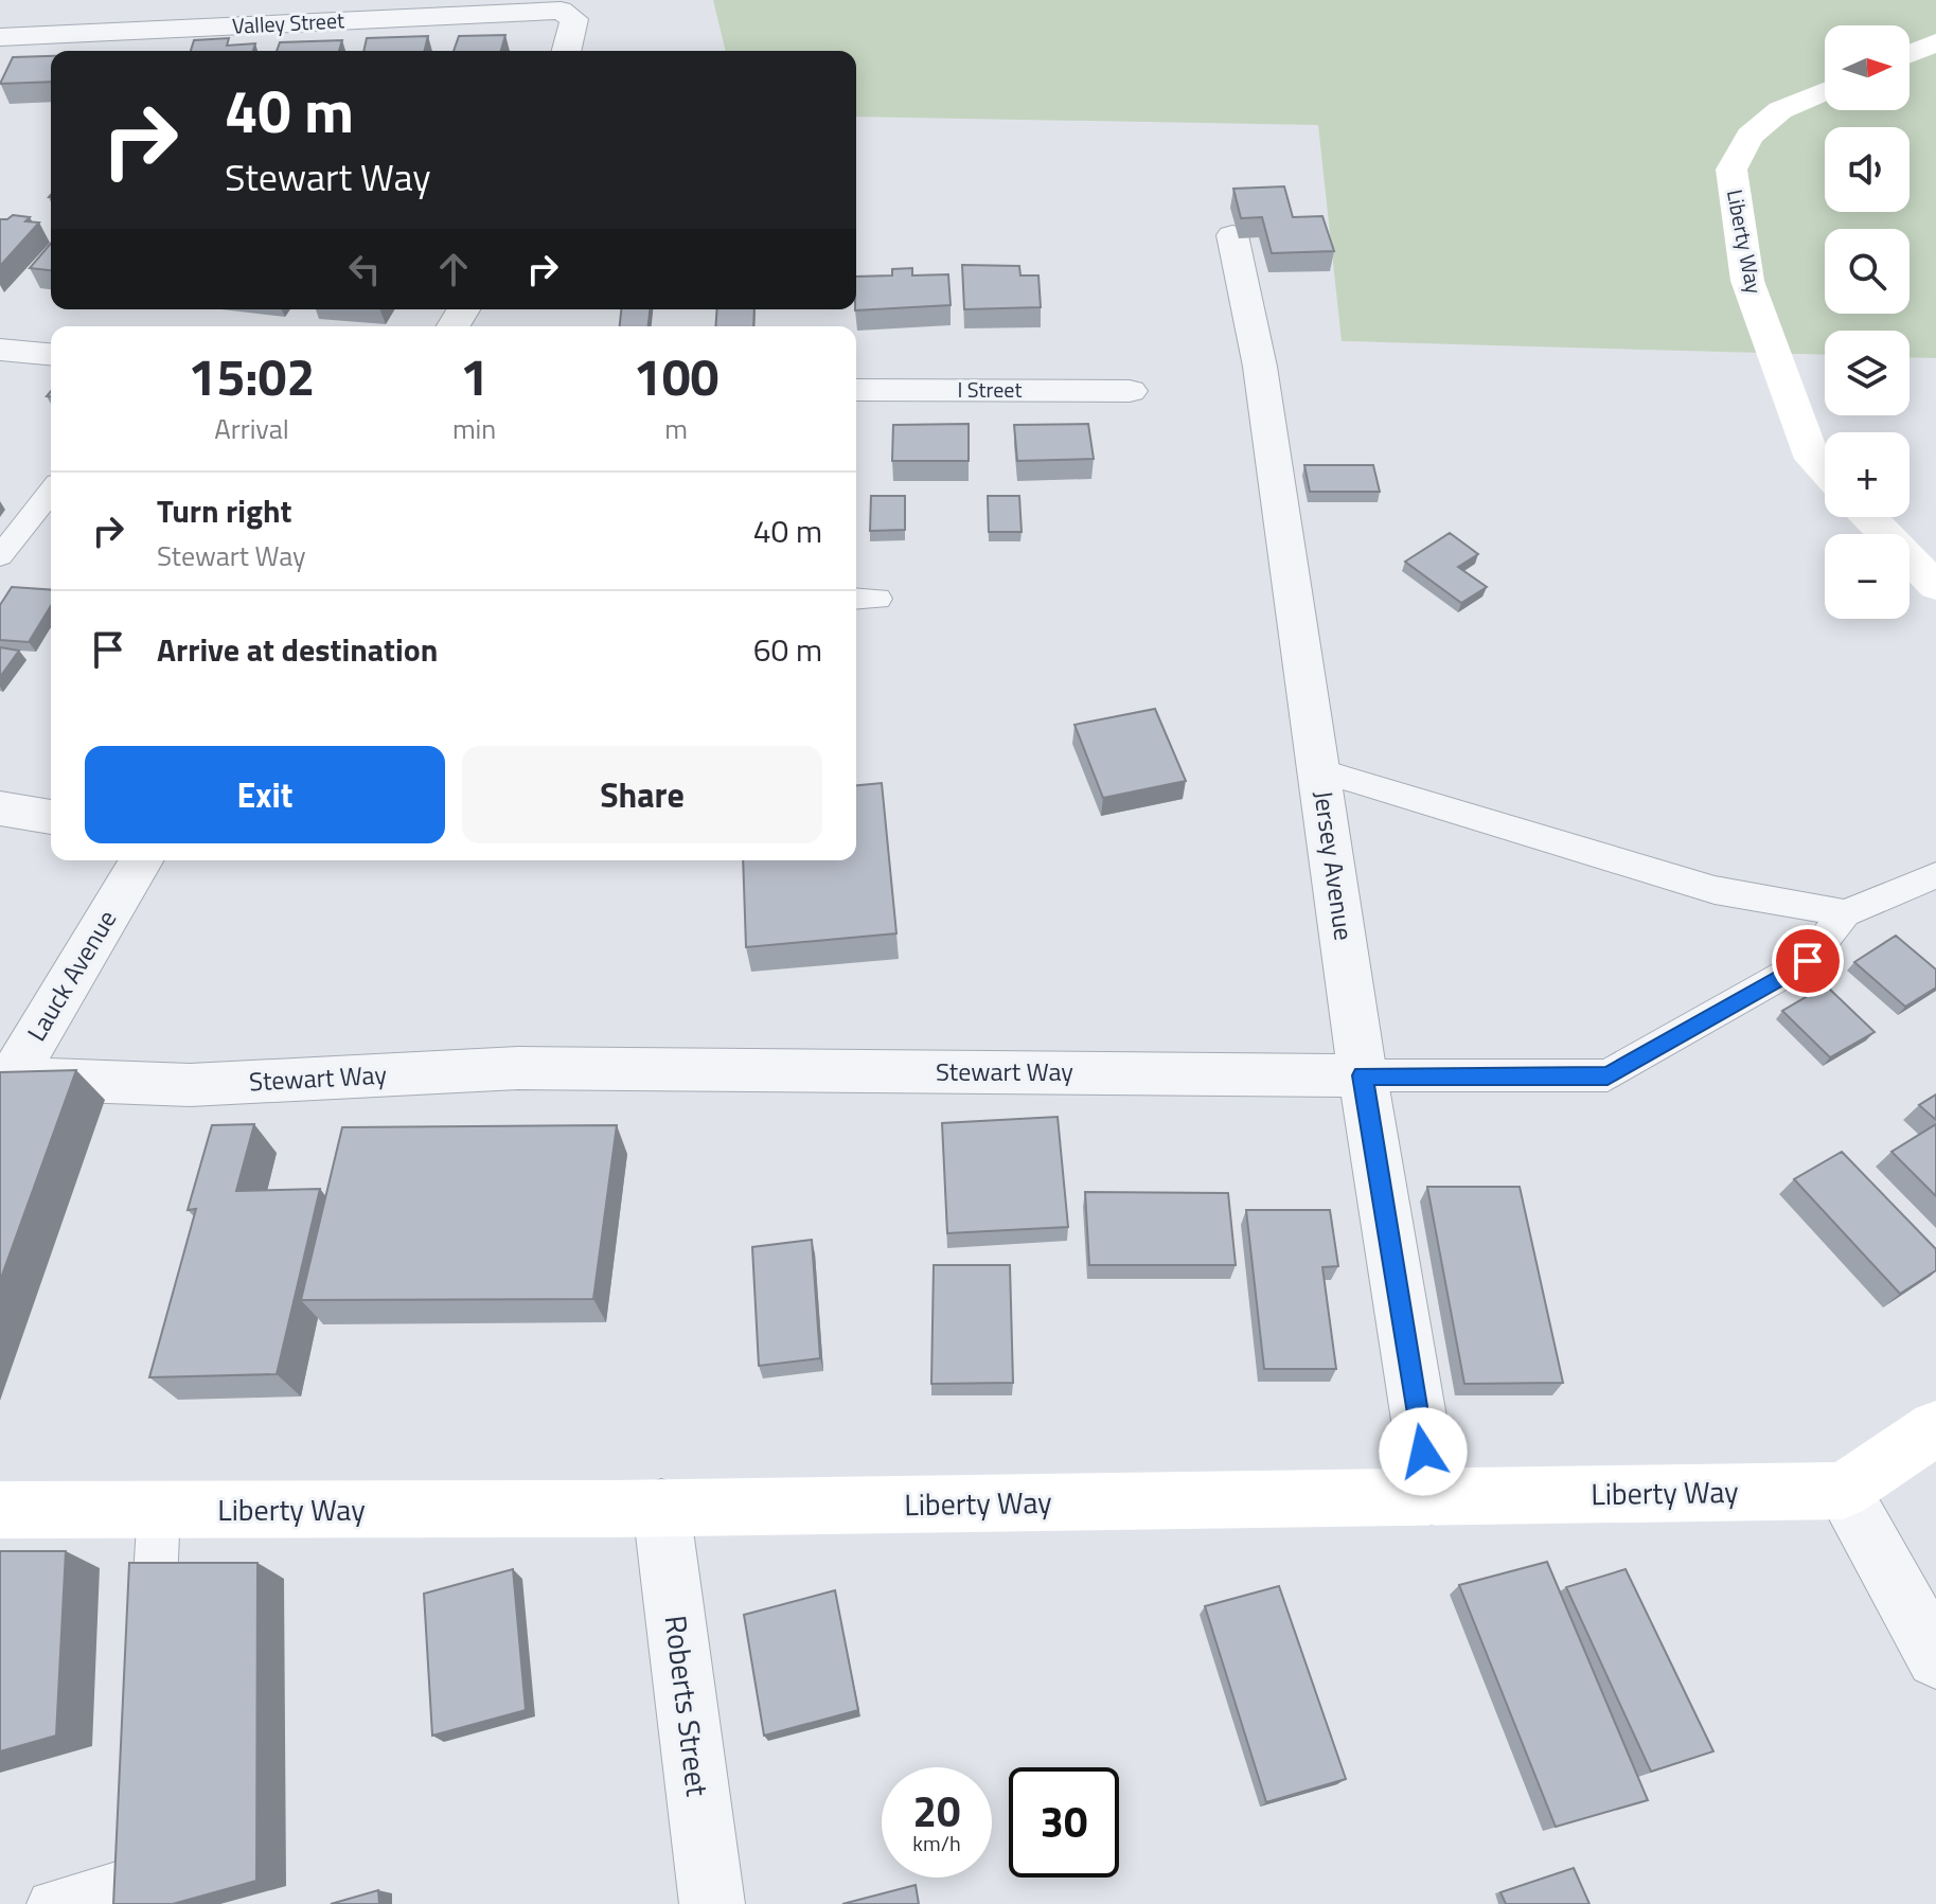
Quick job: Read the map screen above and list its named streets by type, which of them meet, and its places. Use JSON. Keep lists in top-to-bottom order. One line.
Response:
{"streets":{"street":["Valley Street","Liberty Way","I Street","Jersey Avenue","Lauck Avenue","Stewart Way","Roberts Street"]},"crossings":[["Liberty Way","Jersey Avenue"],["Liberty Way","Roberts Street"],["Jersey Avenue","Stewart Way"],["Lauck Avenue","Stewart Way"]],"north":"right","page":{"map_buttons":["+","−"],"turn":["40 m","Stewart Way"],"eta":["15:02","Arrival","1","min","100","m"],"list":[{"name":"Turn right","note":"Stewart Way","value":"40 m"},{"name":"Arrive at destination","value":"60 m"}],"buttons":["Exit","Share"],"speed":"20 km/h","limit":"30"}}
